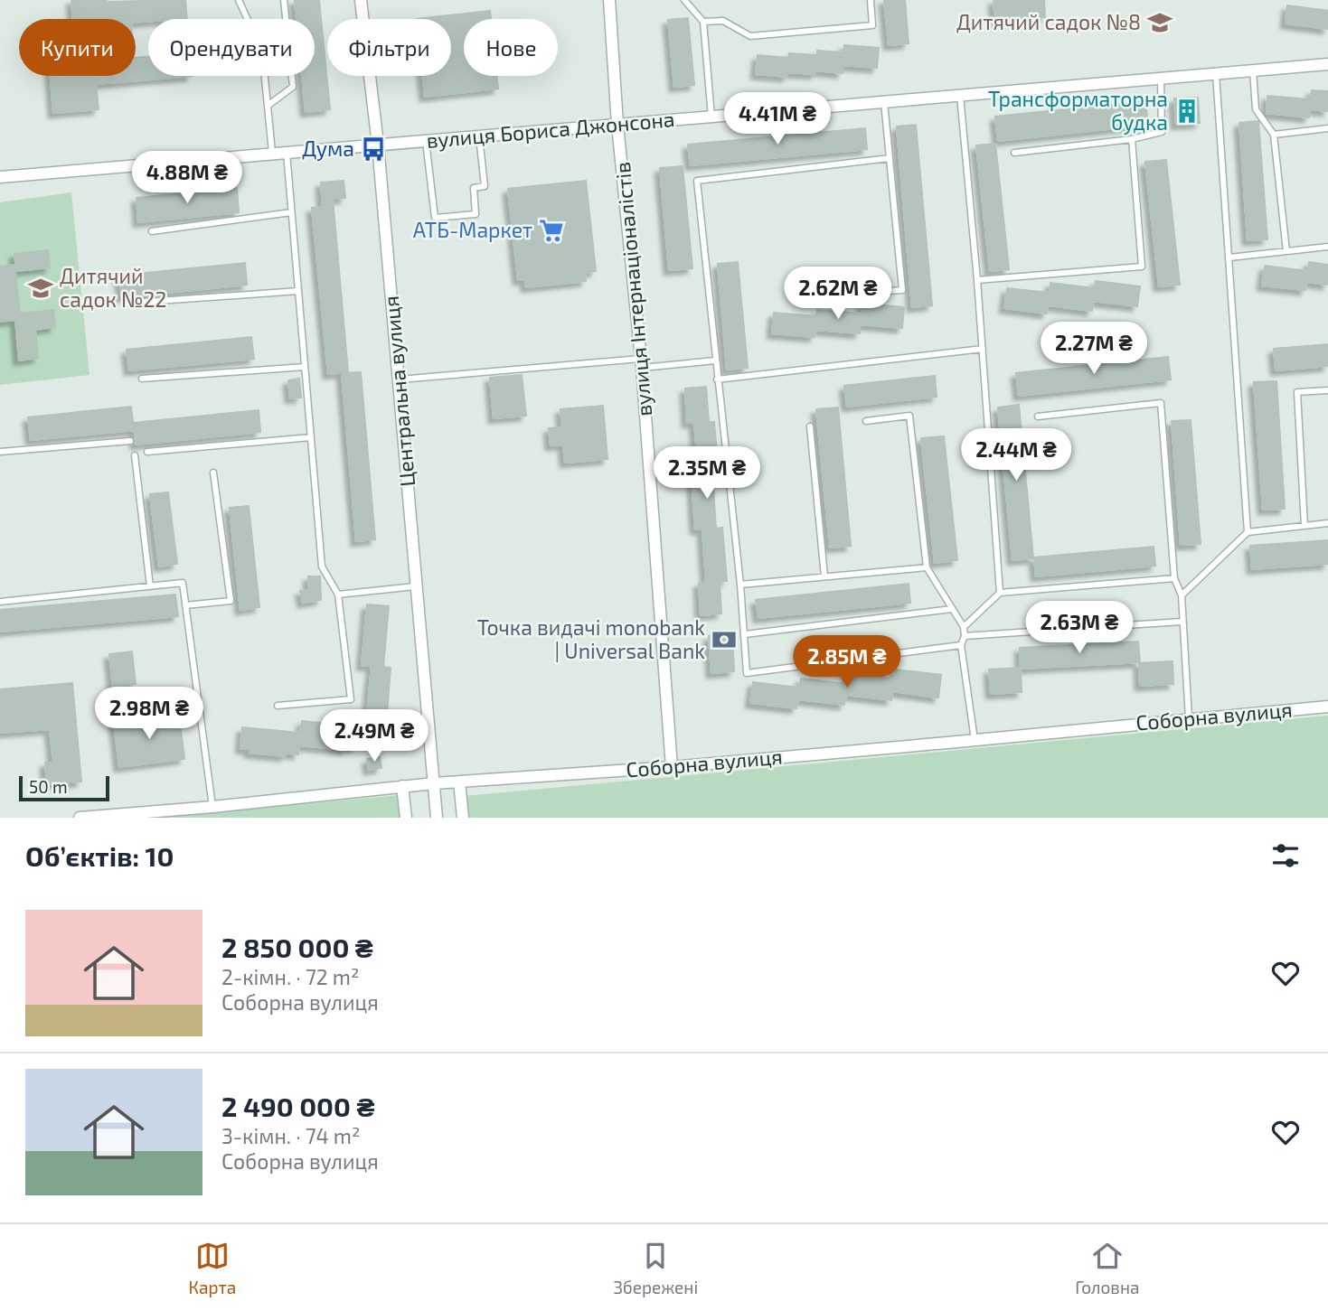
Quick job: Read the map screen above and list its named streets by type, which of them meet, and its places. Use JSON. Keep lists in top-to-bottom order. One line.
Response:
{"streets":{"street":["вулиця Бориса Джонсона","вулиця Інтернаціоналістів","Центральна вулиця","Соборна вулиця"]},"crossings":[["вулиця Бориса Джонсона","вулиця Інтернаціоналістів"],["вулиця Бориса Джонсона","Центральна вулиця"],["вулиця Інтернаціоналістів","Соборна вулиця"],["Центральна вулиця","Соборна вулиця"]],"places":{"school or university":["Дитячий садок №8","Дитячий садок №22"],"building":["Трансформаторна будка"],"bus stop":["Дума"],"supermarket":["АТБ-Маркет"],"bank":["Точка видачі monobank | Universal Bank"]},"scale_bar":"50 m","page":{"chip":["Купити","Орендувати","Фільтри","Нове"],"price":["4.41M ₴","4.88M ₴","2.62M ₴","2.27M ₴","2.44M ₴","2.35M ₴","2.63M ₴","2.85M ₴","2.98M ₴","2.49M ₴"],"scale":"50 m","heading":"Об’єктів: 10","list":[{"name":"2 850 000 ₴","note":"2-кімн. · 72 m² · Соборна вулиця"},{"name":"2 490 000 ₴","note":"3-кімн. · 74 m² · Соборна вулиця"}],"tabs":["Карта","Збережені","Головна"]}}
